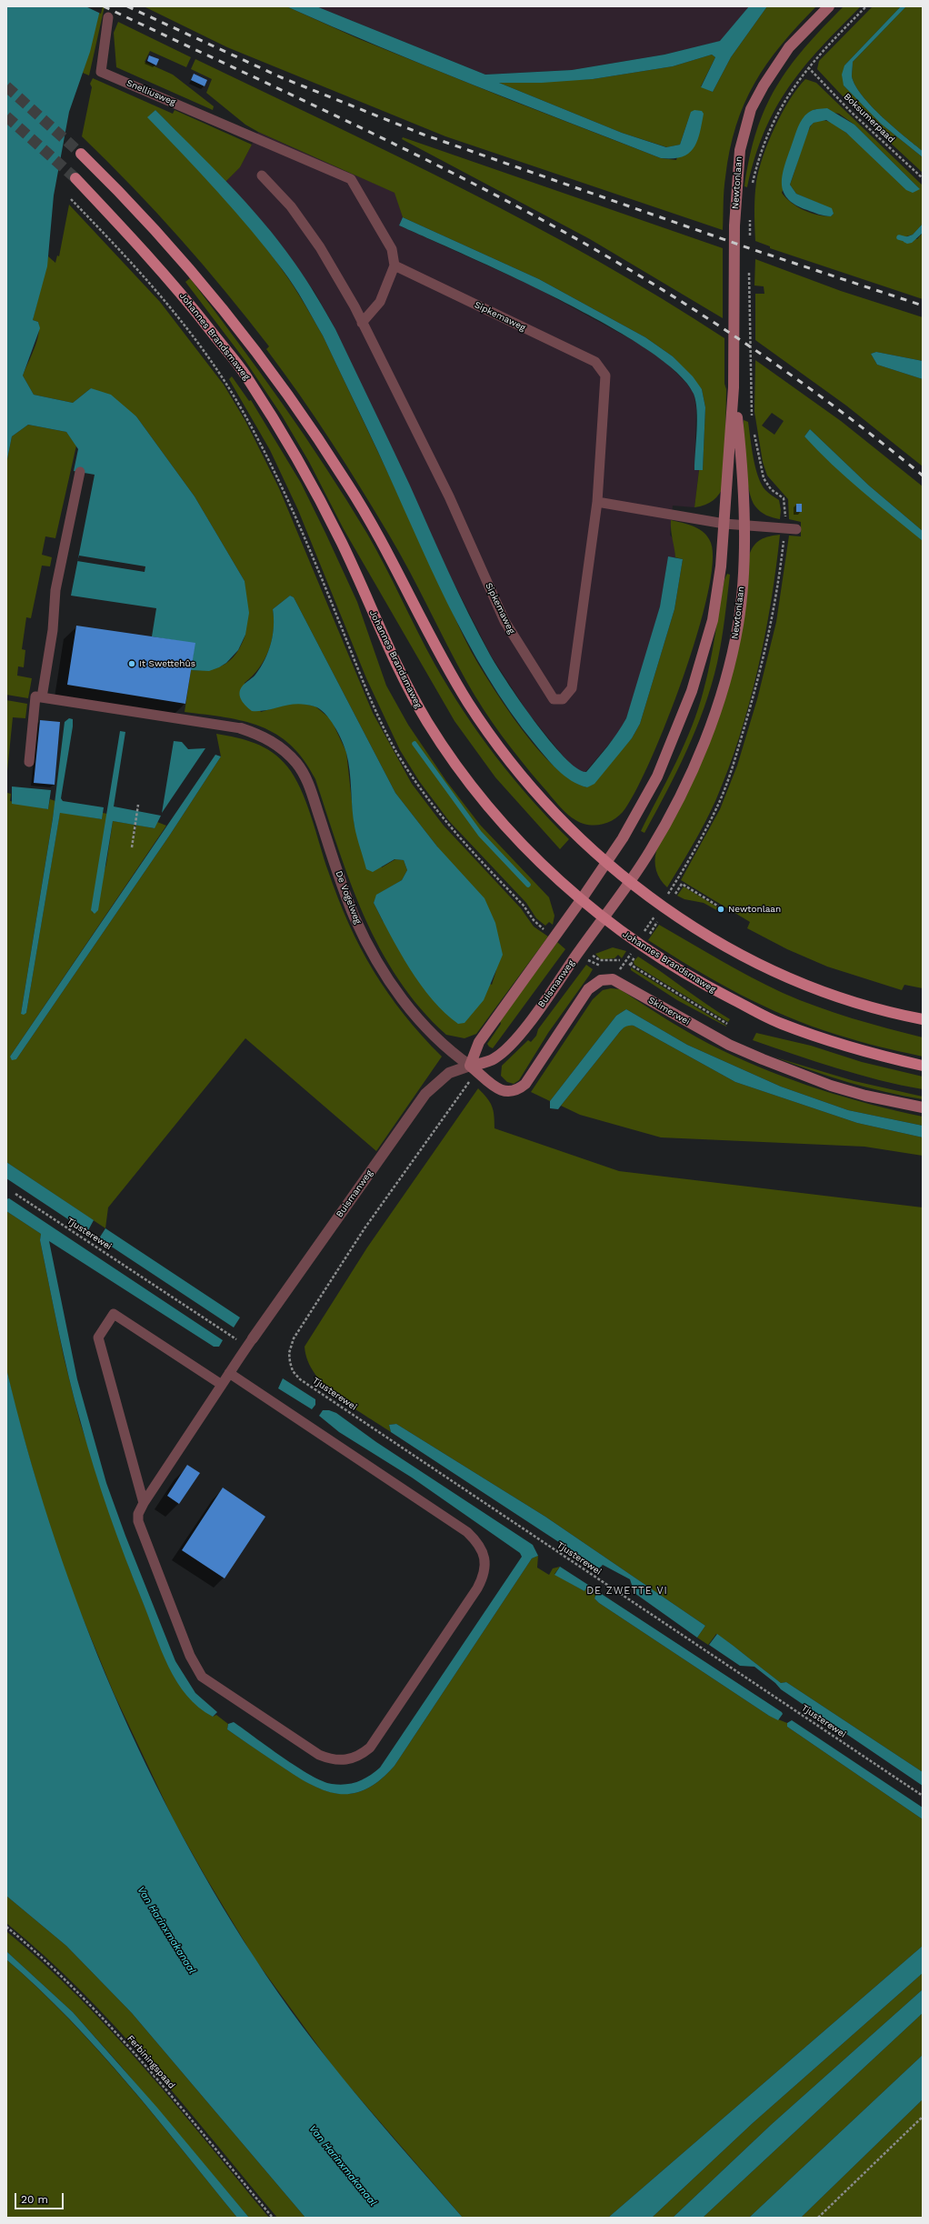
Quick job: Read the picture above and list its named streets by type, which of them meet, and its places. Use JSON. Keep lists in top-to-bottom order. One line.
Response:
{"streets":{"main road":["Johannes Brandsmaweg"],"street":["Newtonlaan","De Vogelweg","Buismanweg","Skimerwei"],"lane":["Snelliusweg","Sipkemaweg"],"path":["Boksumerpaad","Tjusterewei","Ferbiningspaad"]},"crossings":[["Snelliusweg","Sipkemaweg"],["Newtonlaan","Johannes Brandsmaweg"],["Newtonlaan","Buismanweg"],["Johannes Brandsmaweg","Buismanweg"],["De Vogelweg","Buismanweg"],["De Vogelweg","Skimerwei"],["De Vogelweg","Tjusterewei"],["Buismanweg","Skimerwei"],["Buismanweg","Tjusterewei"],["Skimerwei","Tjusterewei"]],"districts":["DE ZWETTE VI"],"water":["Van Harinxmakanaal"],"places":["It Swettehûs","Newtonlaan"],"scale_bar":"20 m"}
